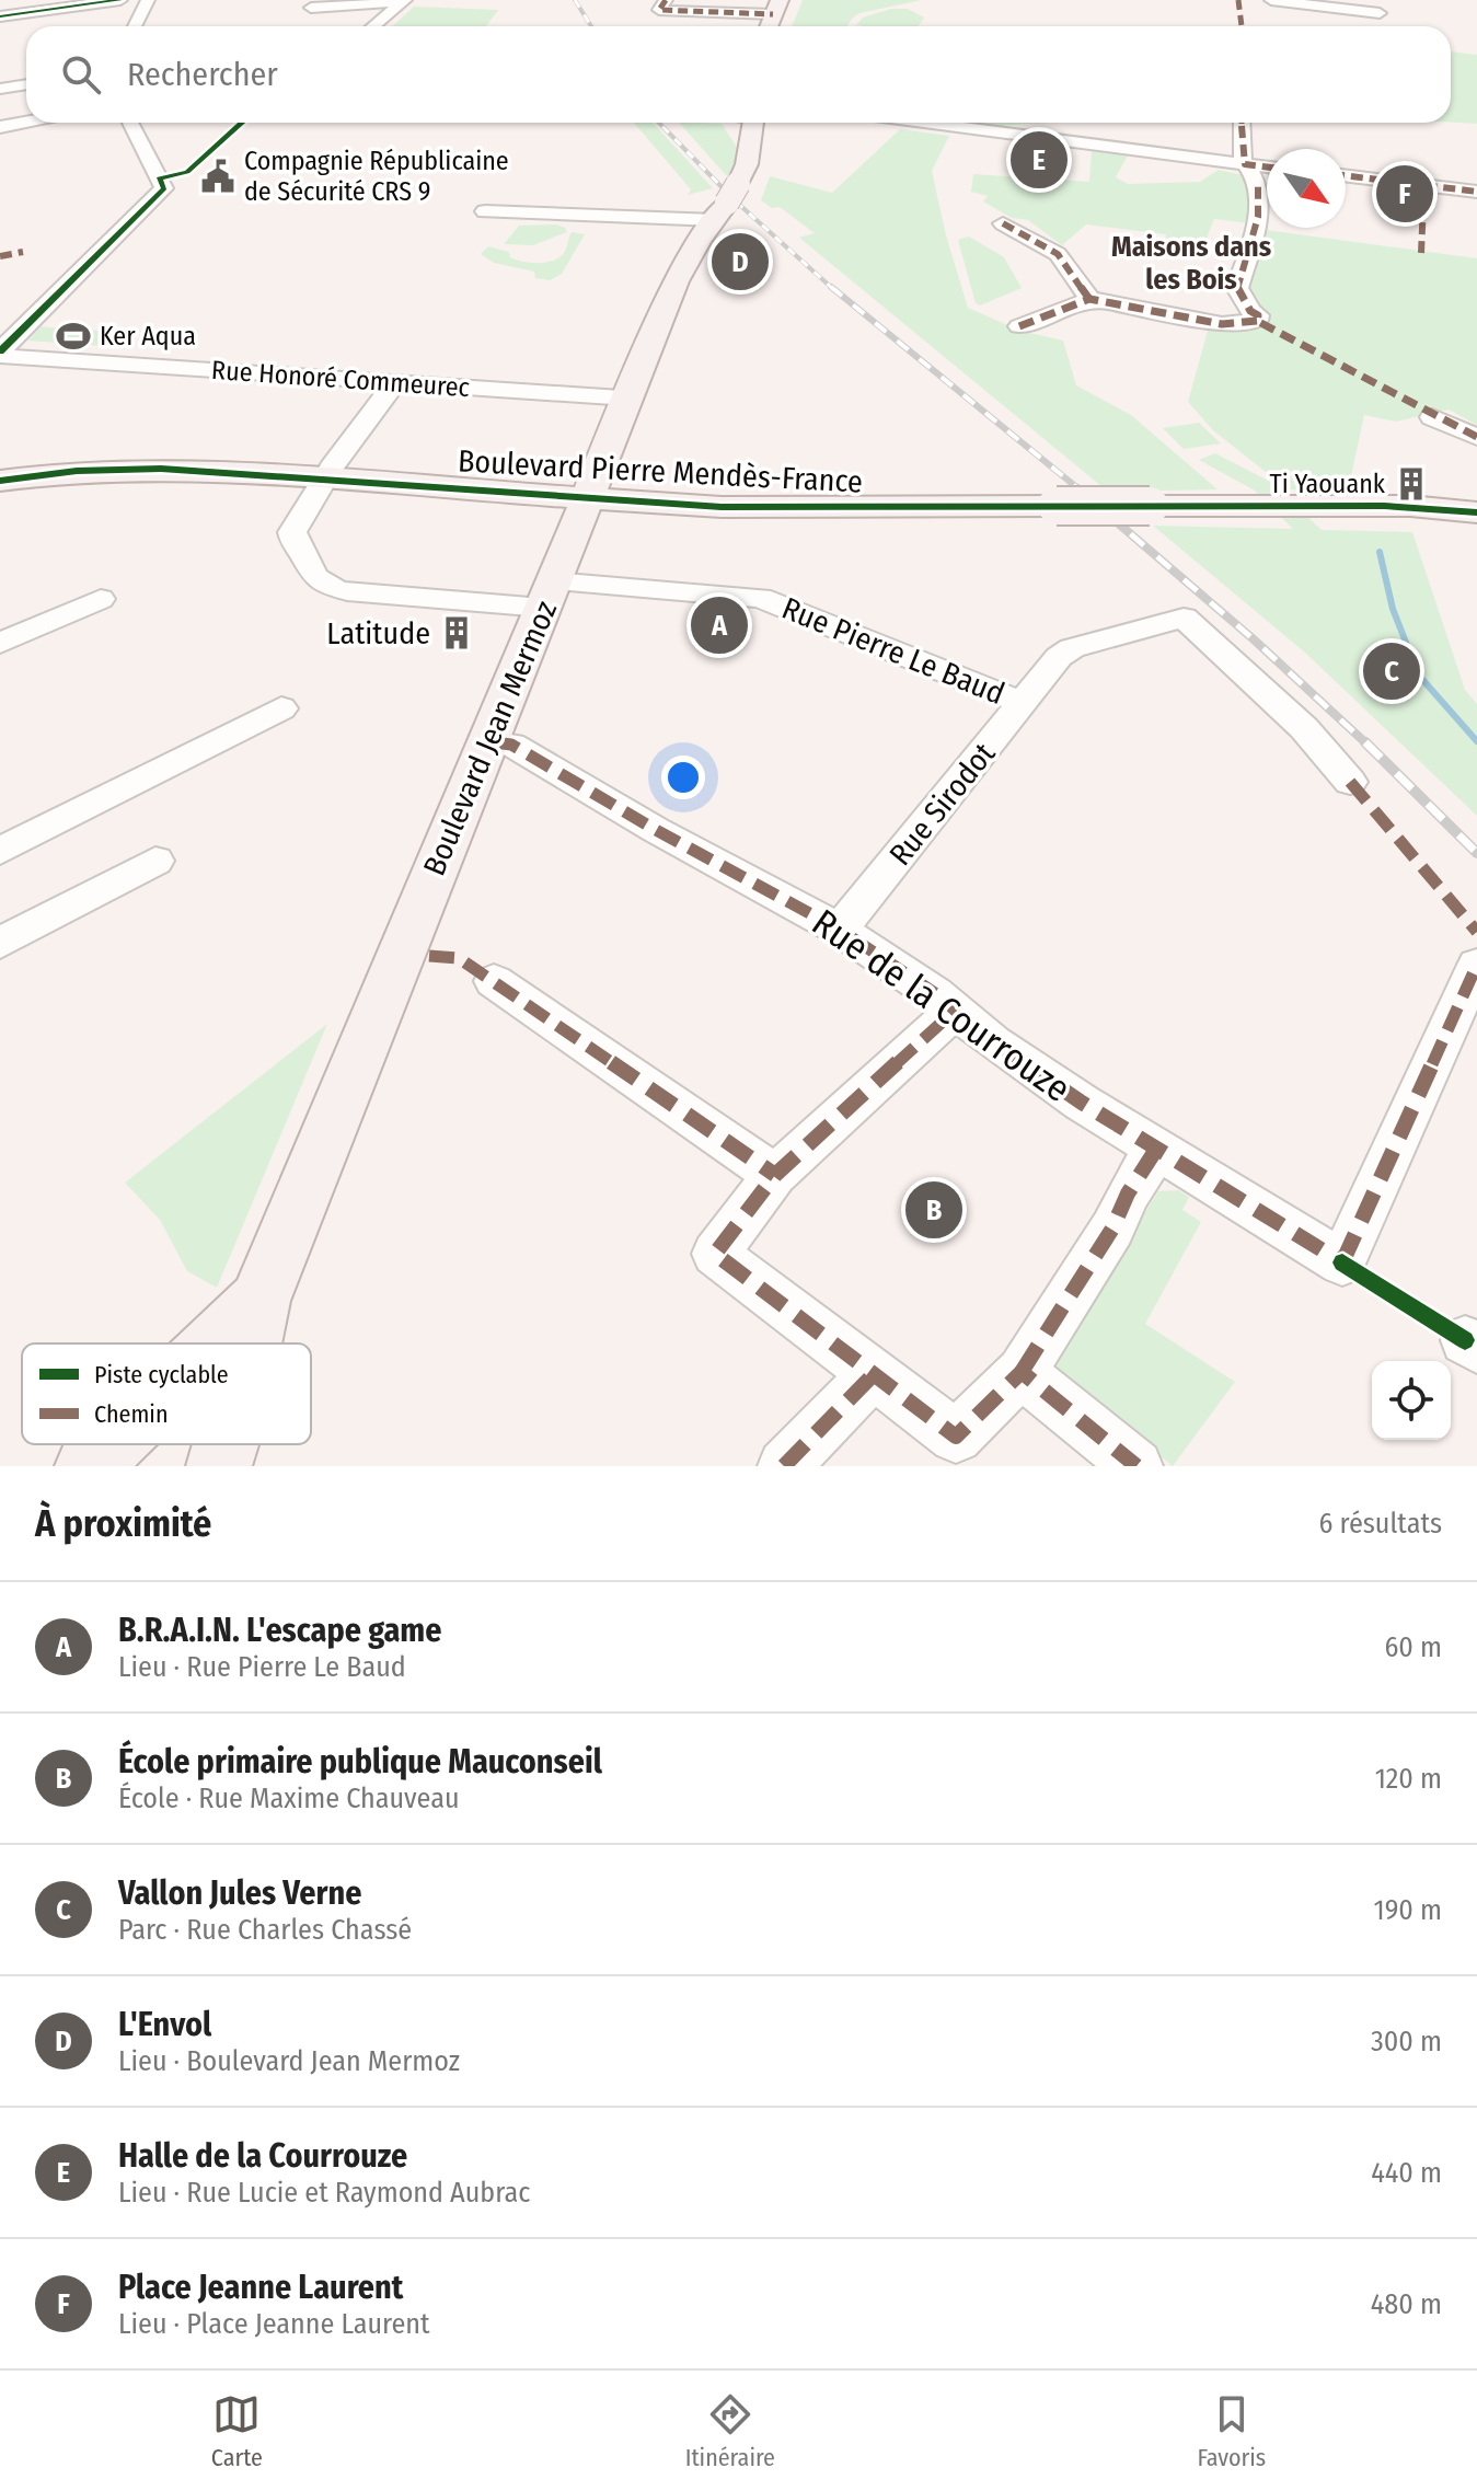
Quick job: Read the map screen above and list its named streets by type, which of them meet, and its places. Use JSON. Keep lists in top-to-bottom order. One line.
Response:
{"streets":{"main road":["Boulevard Pierre Mendès-France","Boulevard Jean Mermoz"],"street":["Rue Honoré Commeurec","Rue Pierre Le Baud","Rue Sirodot","Rue de la Courrouze"]},"crossings":[["Rue Honoré Commeurec","Boulevard Jean Mermoz"],["Boulevard Pierre Mendès-France","Rue Pierre Le Baud"],["Boulevard Pierre Mendès-France","Boulevard Jean Mermoz"],["Rue Pierre Le Baud","Boulevard Jean Mermoz"],["Rue Pierre Le Baud","Rue Sirodot"],["Boulevard Jean Mermoz","Rue de la Courrouze"],["Rue Sirodot","Rue de la Courrouze"]],"districts":["Maisons dans les Bois"],"places":{"public building":["Compagnie Républicaine de Sécurité CRS 9"],"sports":["Ker Aqua"],"building":["Ti Yaouank","Latitude"]},"legend":["Piste cyclable","Chemin"],"north":"bottom right","page":{"search":"Rechercher","pins":["E","F","D","A","C","B"],"heading":["À proximité","6 résultats"],"list":[{"mark":"A","name":"B.R.A.I.N. L'escape game","note":"Lieu · Rue Pierre Le Baud","value":"60 m"},{"mark":"B","name":"École primaire publique Mauconseil","note":"École · Rue Maxime Chauveau","value":"120 m"},{"mark":"C","name":"Vallon Jules Verne","note":"Parc · Rue Charles Chassé","value":"190 m"},{"mark":"D","name":"L'Envol","note":"Lieu · Boulevard Jean Mermoz","value":"300 m"},{"mark":"E","name":"Halle de la Courrouze","note":"Lieu · Rue Lucie et Raymond Aubrac","value":"440 m"},{"mark":"F","name":"Place Jeanne Laurent","note":"Lieu · Place Jeanne Laurent","value":"480 m"}],"nav":["Carte","Itinéraire","Favoris"]}}
